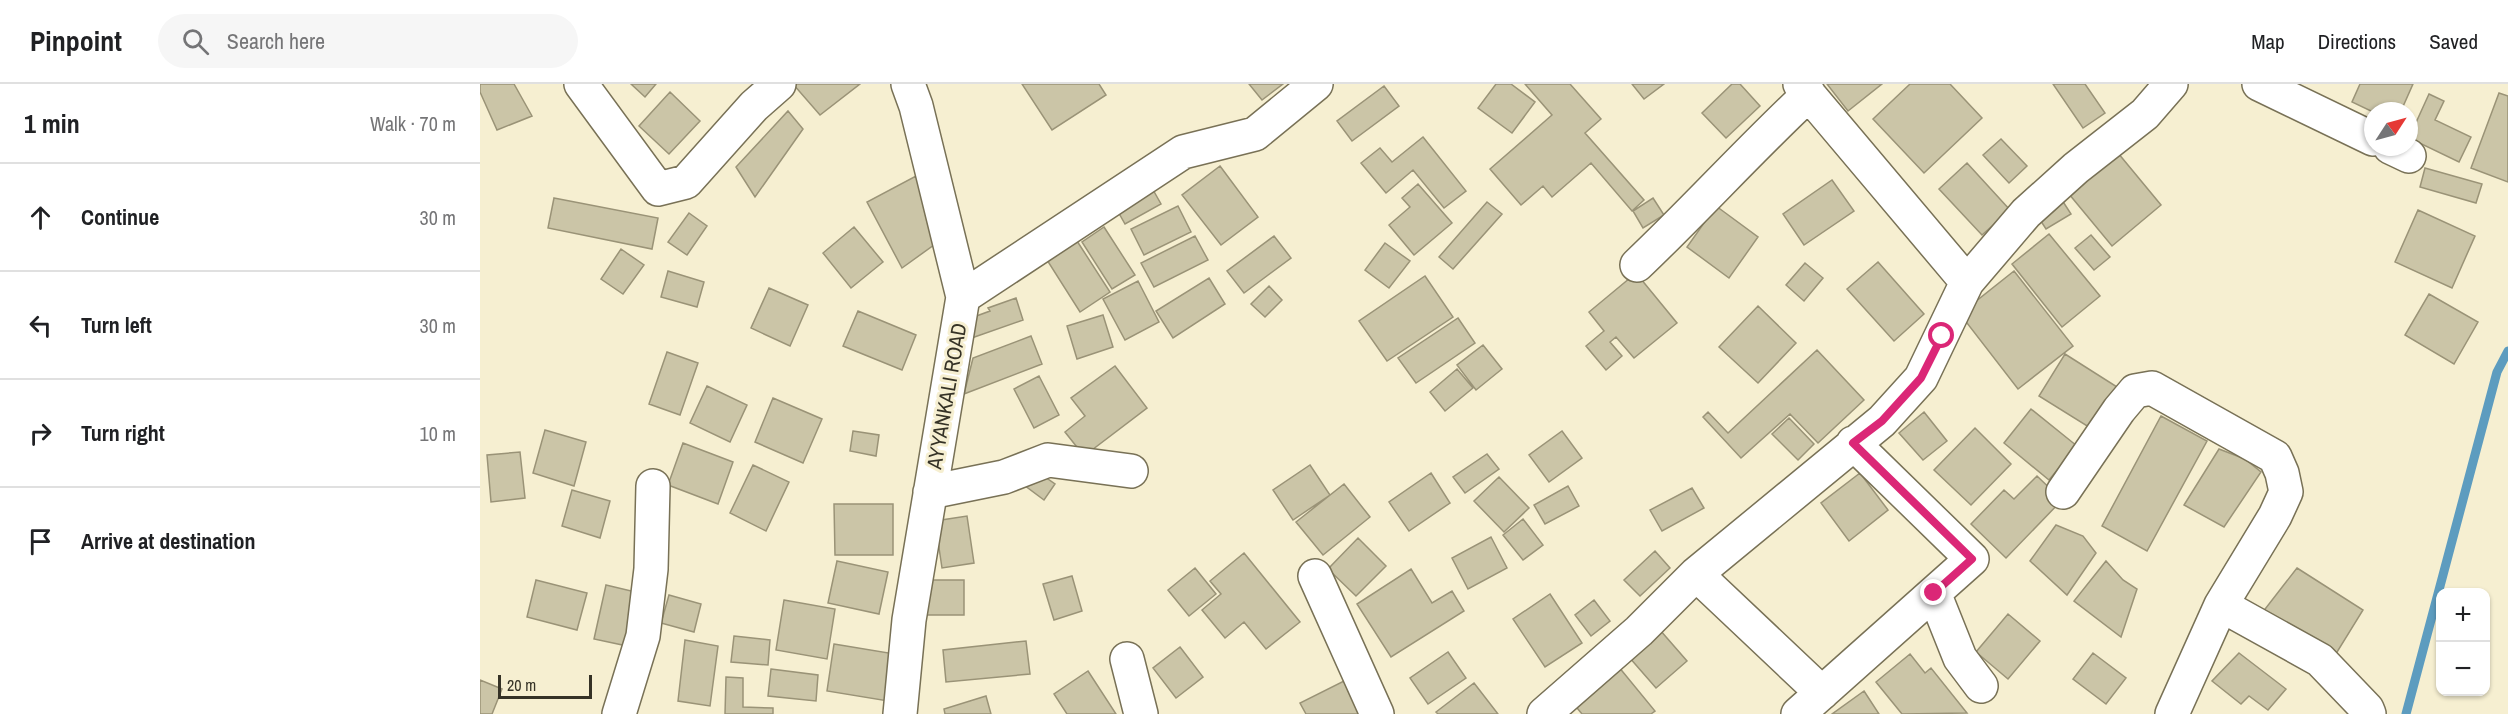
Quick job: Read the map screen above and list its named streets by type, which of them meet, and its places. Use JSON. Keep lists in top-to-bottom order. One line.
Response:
{"streets":{"street":["AYYANKALI ROAD"]},"scale_bar":"20 m","north":"top right","page":{"header":"Pinpoint","search":"Search here","nav":["Map","Directions","Saved"],"heading":["1 min","Walk · 70 m"],"list":[["Continue","30 m"],["Turn left","30 m"],["Turn right","10 m"],"Arrive at destination"],"map_buttons":["+","−"],"scale":"20 m"}}
